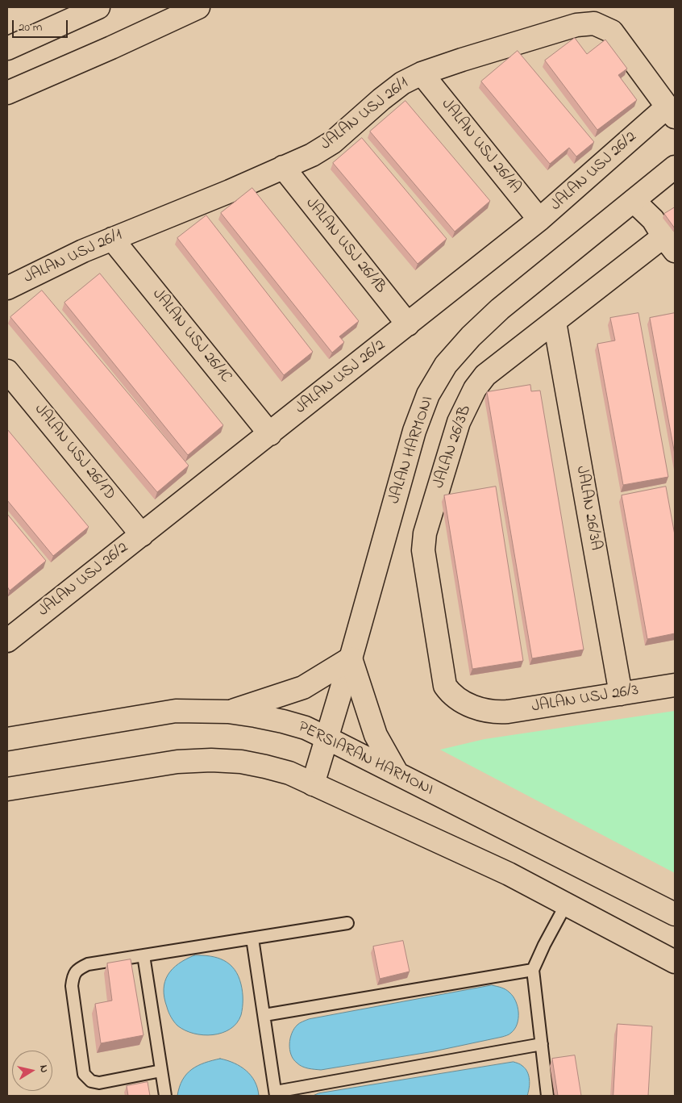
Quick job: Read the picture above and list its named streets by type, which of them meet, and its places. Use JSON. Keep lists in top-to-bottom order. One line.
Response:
{"streets":{"main road":["JALAN USJ 26/1","JALAN USJ 26/1A","JALAN USJ 26/2","JALAN USJ 26/1B","JALAN USJ 26/1C","JALAN 26/3B","JALAN HARMONI","JALAN USJ 26/1D","JALAN 26/3A","JALAN USJ 26/3","PERSIARAN HARMONI"]},"crossings":[["JALAN USJ 26/1","JALAN USJ 26/1A"],["JALAN USJ 26/1","JALAN USJ 26/2"],["JALAN USJ 26/1","JALAN USJ 26/1B"],["JALAN USJ 26/1","JALAN USJ 26/1C"],["JALAN USJ 26/1A","JALAN USJ 26/2"],["JALAN USJ 26/2","JALAN USJ 26/1B"],["JALAN USJ 26/2","JALAN USJ 26/1C"],["JALAN USJ 26/2","JALAN USJ 26/1D"],["JALAN 26/3B","JALAN 26/3A"],["JALAN 26/3B","JALAN USJ 26/3"],["JALAN HARMONI","PERSIARAN HARMONI"],["JALAN 26/3A","JALAN USJ 26/3"]],"scale_bar":"20 m","north":"right"}
